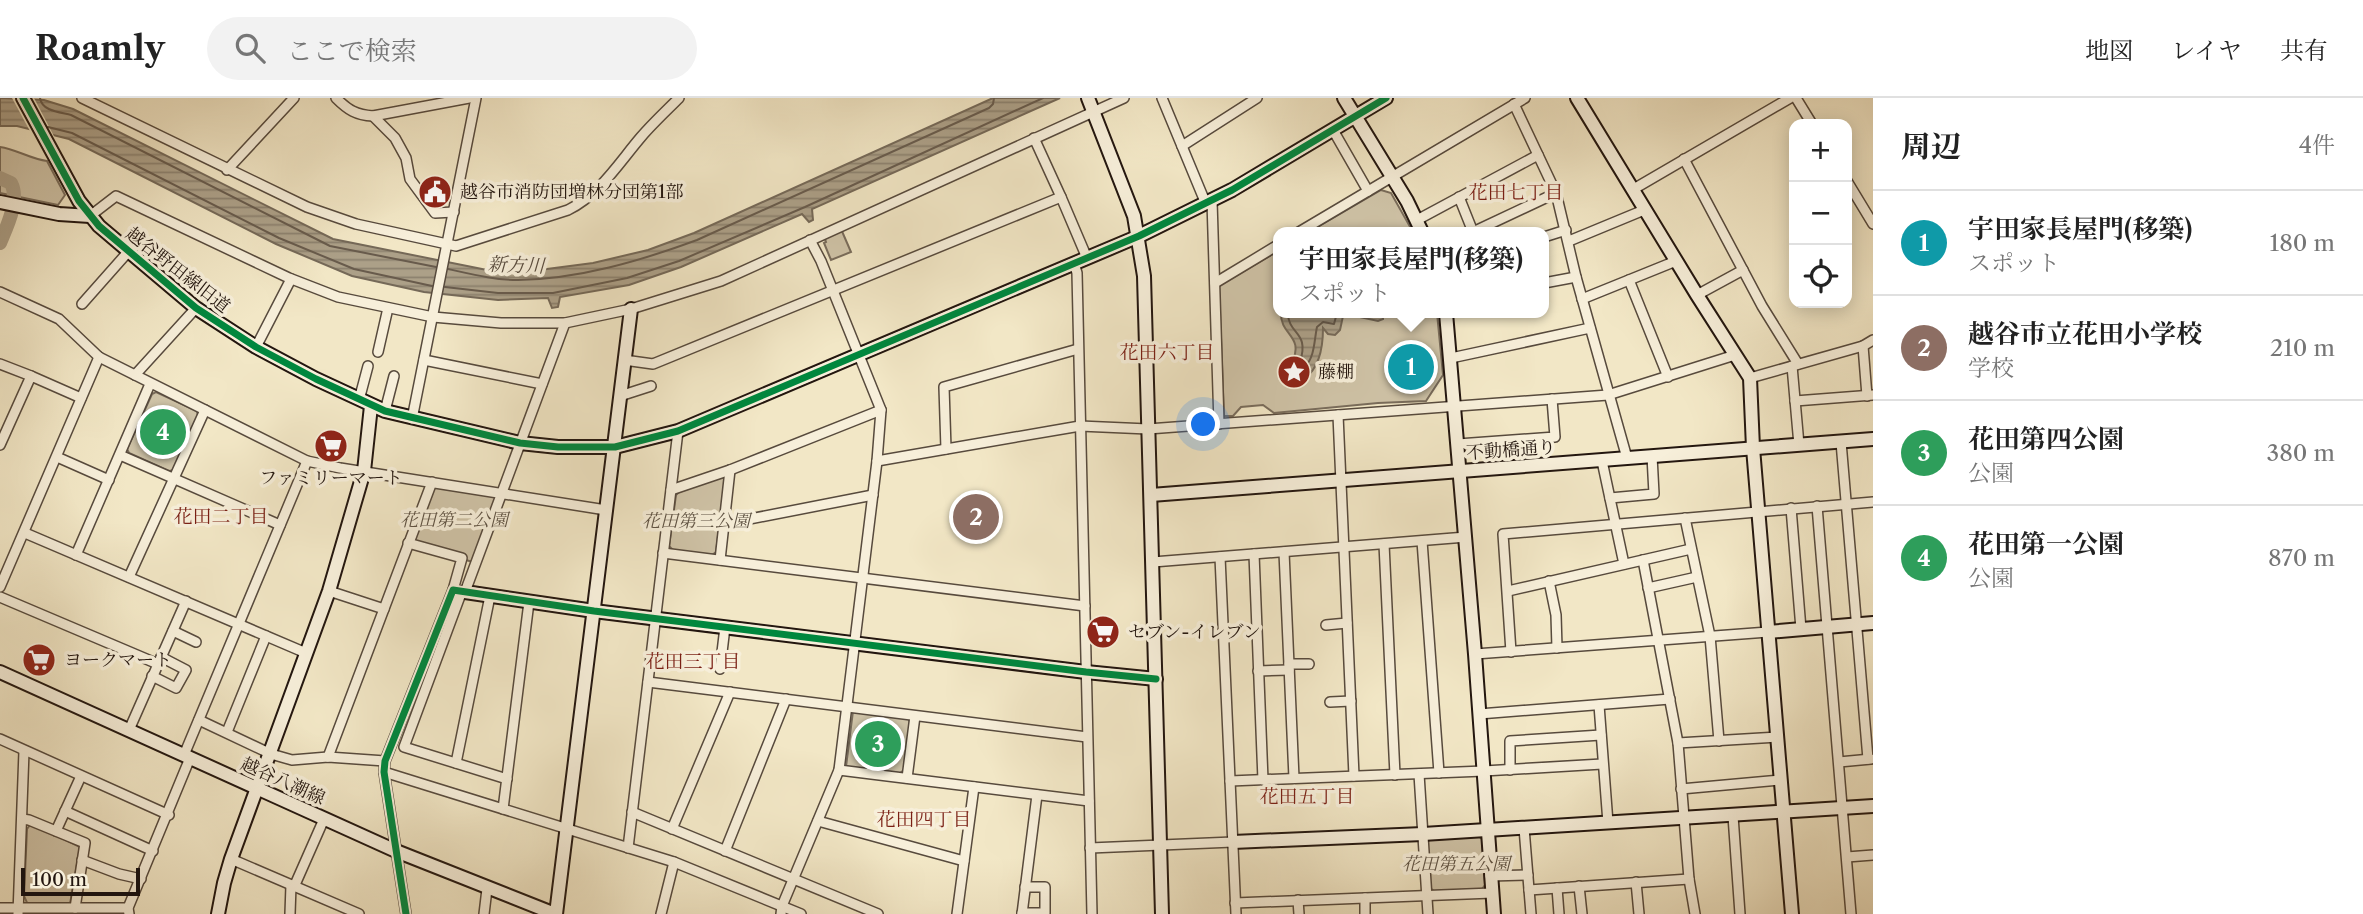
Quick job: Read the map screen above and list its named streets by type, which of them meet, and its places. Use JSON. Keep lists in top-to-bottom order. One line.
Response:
{"streets":{"street":["越谷野田線旧道","不動橋通り","越谷八潮線"]},"districts":["花田七丁目","花田六丁目","花田二丁目","花田三丁目","花田五丁目","花田四丁目"],"water":["新方川"],"parks":["花田第二公園","花田第三公園","花田第五公園"],"places":{"public building":["越谷市消防団増林分団第1部"],"place":["藤棚"],"supermarket":["ファミリーマート","セブン-イレブン","ヨークマート"]},"scale_bar":"100 m","page":{"header":"Roamly","search":"ここで検索","nav":["地図","レイヤ","共有"],"heading":["周辺","4件"],"map_buttons":["+","−"],"list":[{"mark":"1","name":"宇田家長屋門(移築)","note":"スポット","value":"180 m"},{"mark":"2","name":"越谷市立花田小学校","note":"学校","value":"210 m"},{"mark":"3","name":"花田第四公園","note":"公園","value":"380 m"},{"mark":"4","name":"花田第一公園","note":"公園","value":"870 m"}],"popup":["宇田家長屋門(移築)","スポット"],"pins":["1","4","2","3"],"scale":"100 m"}}
